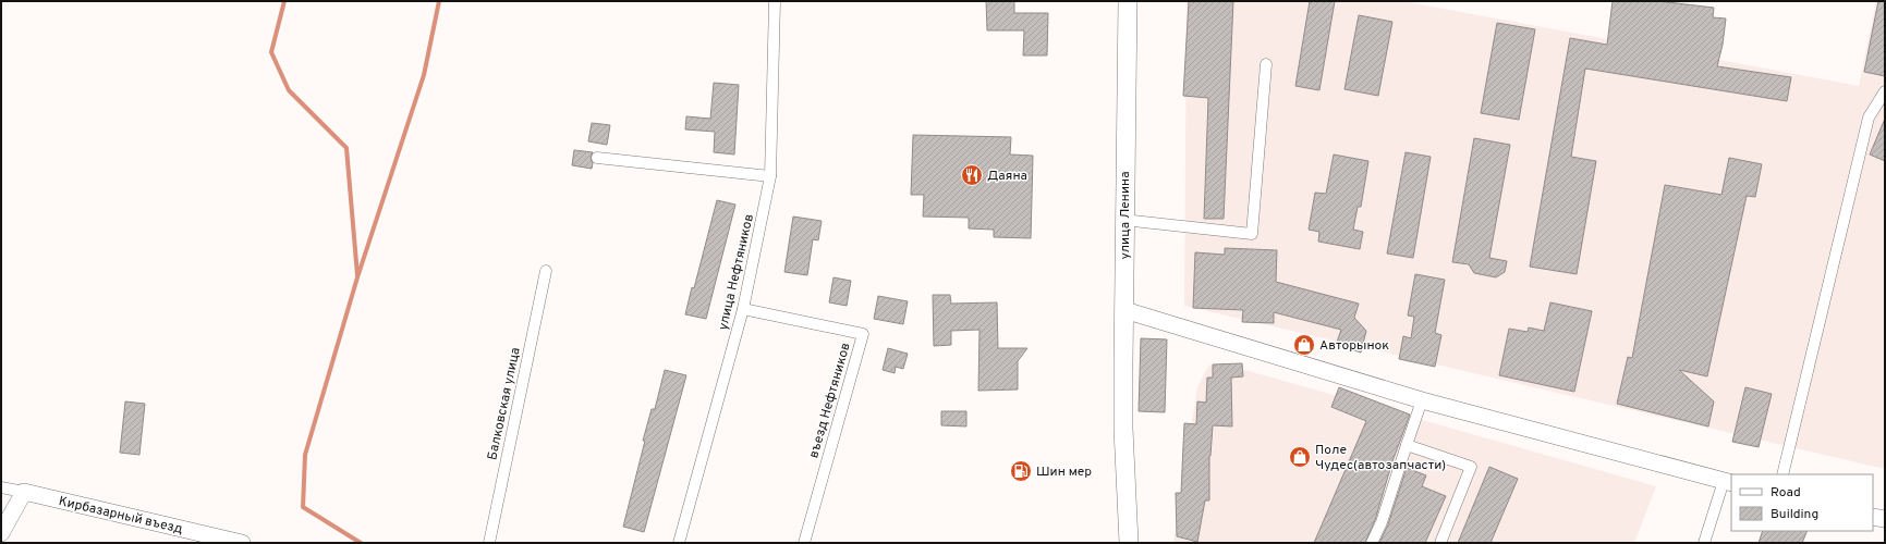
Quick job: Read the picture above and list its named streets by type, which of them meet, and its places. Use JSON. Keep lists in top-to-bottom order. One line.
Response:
{"streets":{"main road":["улица Ленина"],"street":["улица Нефтяников","въезд Нефтяников","Балковская улица","Кирбазарный въезд"]},"crossings":[["улица Нефтяников","въезд Нефтяников"]],"places":{"restaurant":["Даяна"],"shop":["Авторынок","Поле Чудес(автозапчасти)"],"fuel station":["Шин мер"]},"legend":["Road","Building"]}
